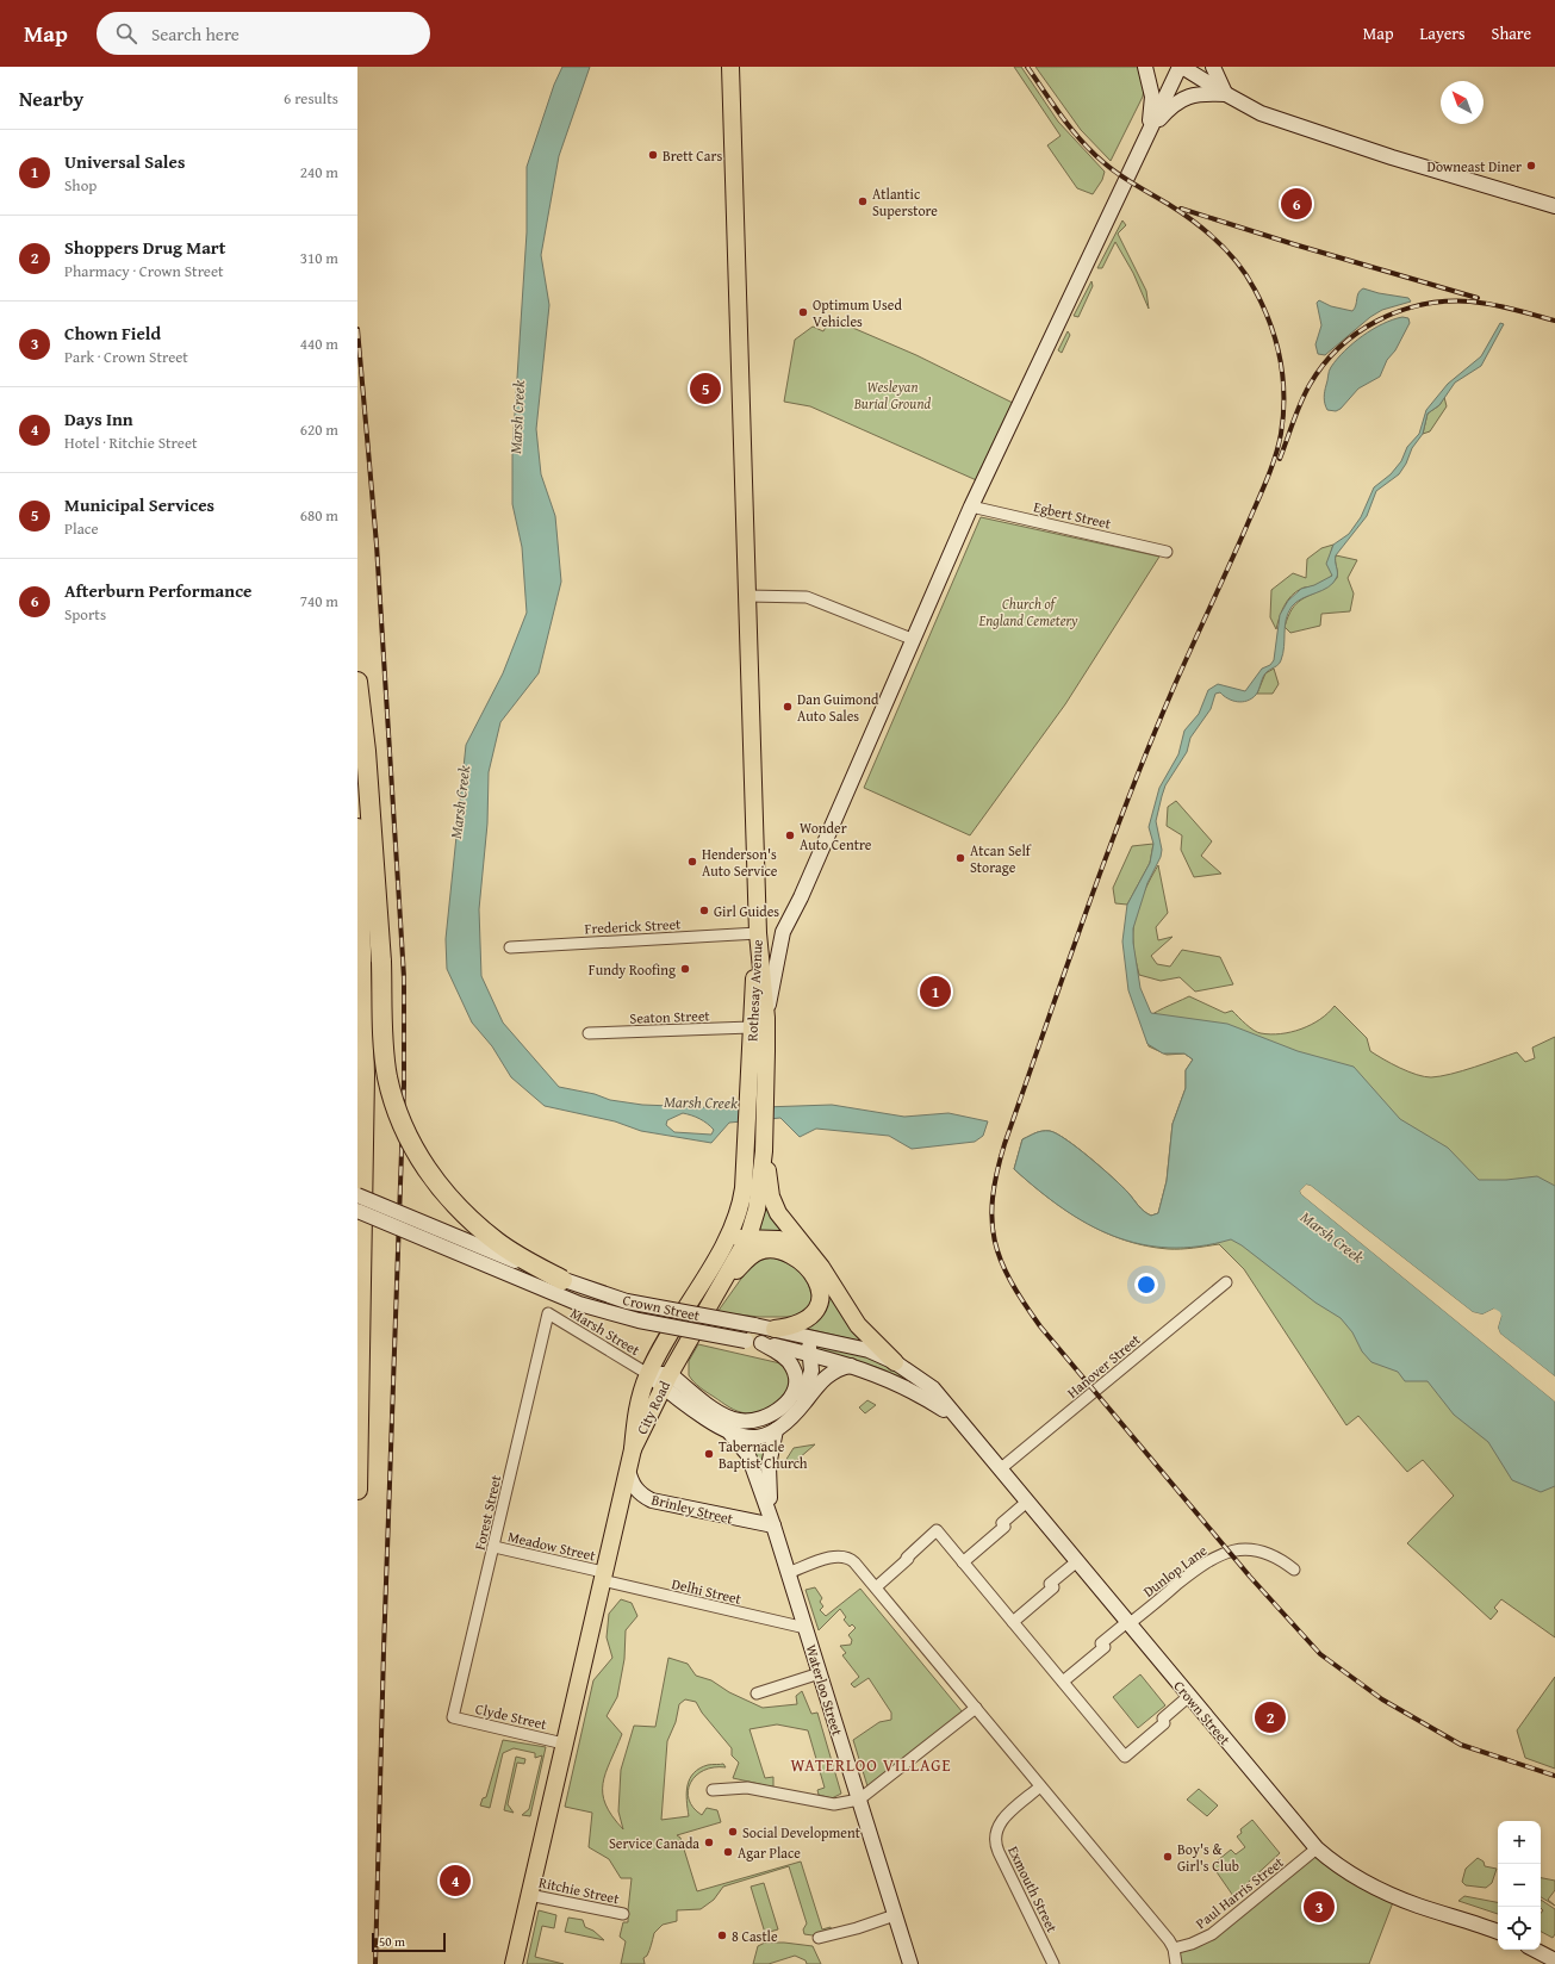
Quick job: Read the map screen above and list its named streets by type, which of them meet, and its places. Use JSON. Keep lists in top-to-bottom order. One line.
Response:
{"streets":{"main road":["Rothesay Avenue","Crown Street","City Road","Brinley Street","Waterloo Street"],"street":["Egbert Street","Frederick Street","Seaton Street","Marsh Street","Hanover Street","Forest Street","Meadow Street","Dunlop Lane","Delhi Street","Clyde Street","Exmouth Street","Ritchie Street","Paul Harris Street"]},"crossings":[["Frederick Street","Rothesay Avenue"],["Rothesay Avenue","Seaton Street"],["Rothesay Avenue","City Road"],["Crown Street","Hanover Street"],["Crown Street","Dunlop Lane"],["Crown Street","Paul Harris Street"],["Marsh Street","City Road"],["Marsh Street","Forest Street"],["Brinley Street","Waterloo Street"],["Forest Street","Meadow Street"],["Forest Street","Clyde Street"],["Meadow Street","Delhi Street"],["Delhi Street","Waterloo Street"]],"districts":["WATERLOO VILLAGE"],"water":["Marsh Creek"],"parks":["Wesleyan Burial Ground","Church of England Cemetery"],"places":["Brett Cars","Downeast Diner","Atlantic Superstore","Optimum Used Vehicles","Dan Guimond Auto Sales","Wonder Auto Centre","Atcan Self Storage","Henderson's Auto Service","Girl Guides","Fundy Roofing","Tabernacle Baptist Church","Social Development","Service Canada","Agar Place","Boy's & Girl's Club","8 Castle"],"scale_bar":"50 m","north":"top left","page":{"header":"Map","search":"Search here","nav":["Map","Layers","Share"],"heading":["Nearby","6 results"],"list":[{"mark":"1","name":"Universal Sales","note":"Shop","value":"240 m"},{"mark":"2","name":"Shoppers Drug Mart","note":"Pharmacy · Crown Street","value":"310 m"},{"mark":"3","name":"Chown Field","note":"Park · Crown Street","value":"440 m"},{"mark":"4","name":"Days Inn","note":"Hotel · Ritchie Street","value":"620 m"},{"mark":"5","name":"Municipal Services","note":"Place","value":"680 m"},{"mark":"6","name":"Afterburn Performance","note":"Sports","value":"740 m"}],"pins":["6","5","1","2","4","3"],"map_buttons":["+","−"],"scale":"50 m"}}
